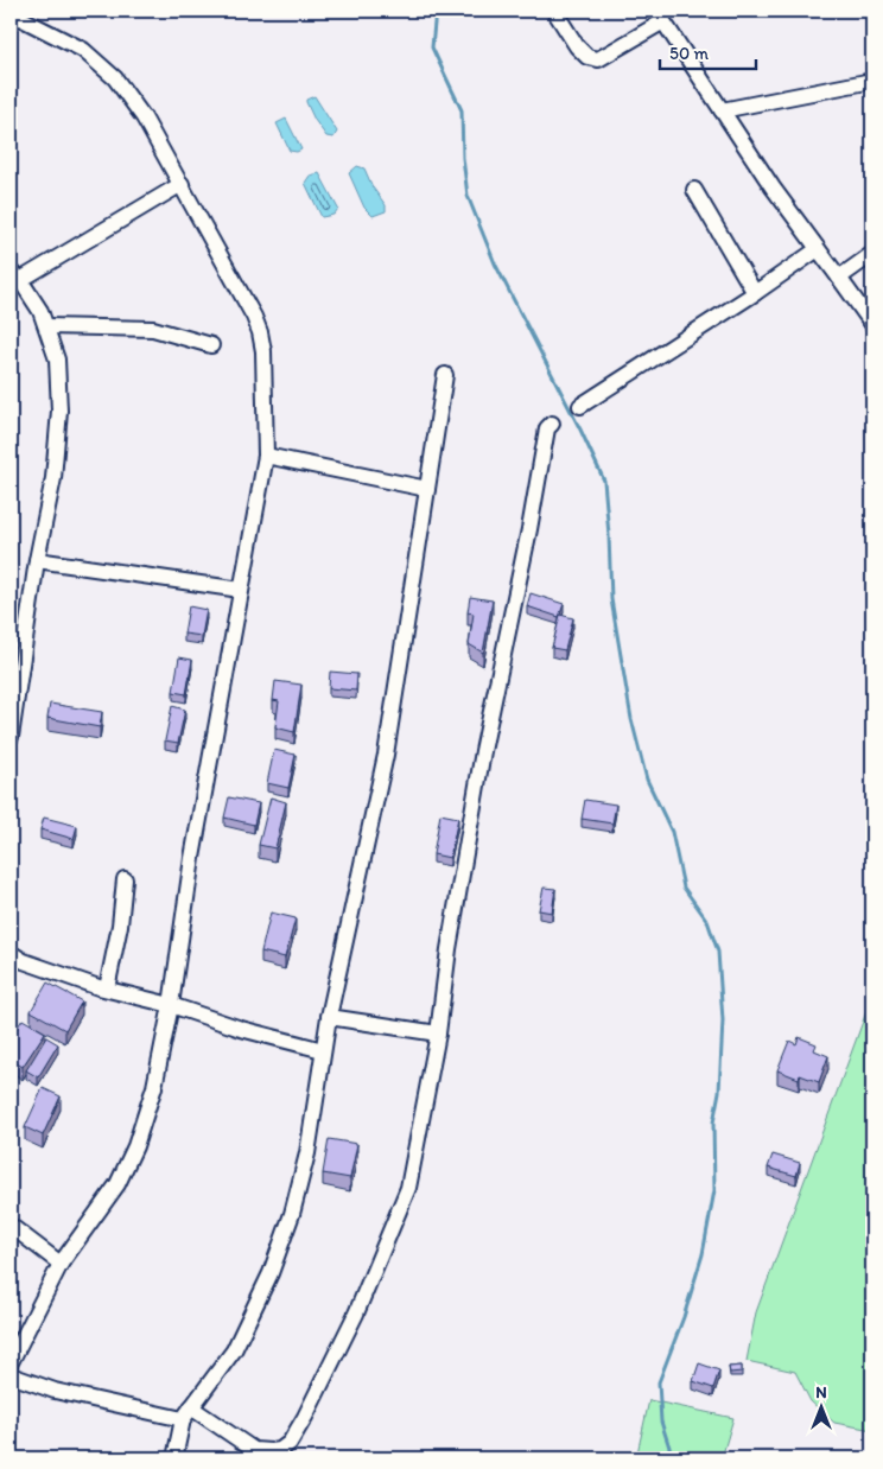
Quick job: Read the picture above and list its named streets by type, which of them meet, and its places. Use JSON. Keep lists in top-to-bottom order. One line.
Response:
{"scale_bar":"50 m","north":"top"}
